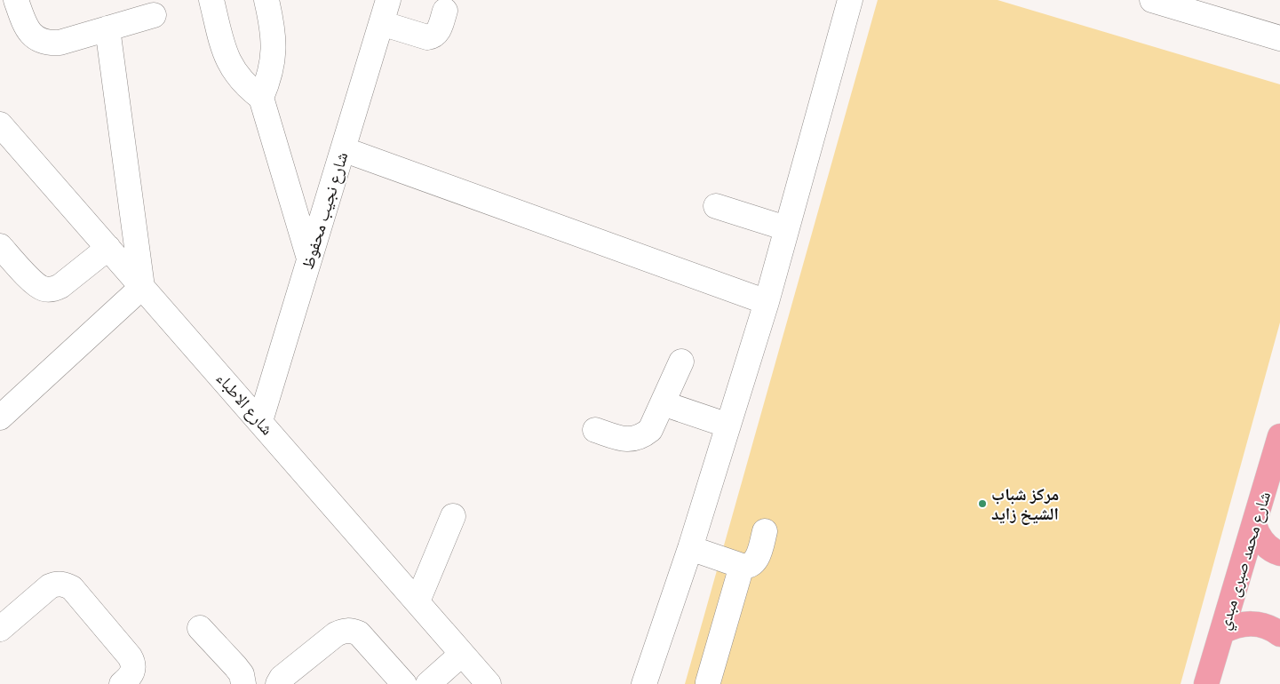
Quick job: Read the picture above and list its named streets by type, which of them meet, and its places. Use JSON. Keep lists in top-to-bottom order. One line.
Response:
{"streets":{"main road":["شارع محمد صبرى مبدي"],"street":["شارع نجيب محفوظ","شارع الاطباء"]},"crossings":[["شارع نجيب محفوظ","شارع الاطباء"]],"places":["مركز شباب الشيخ زايد"]}
